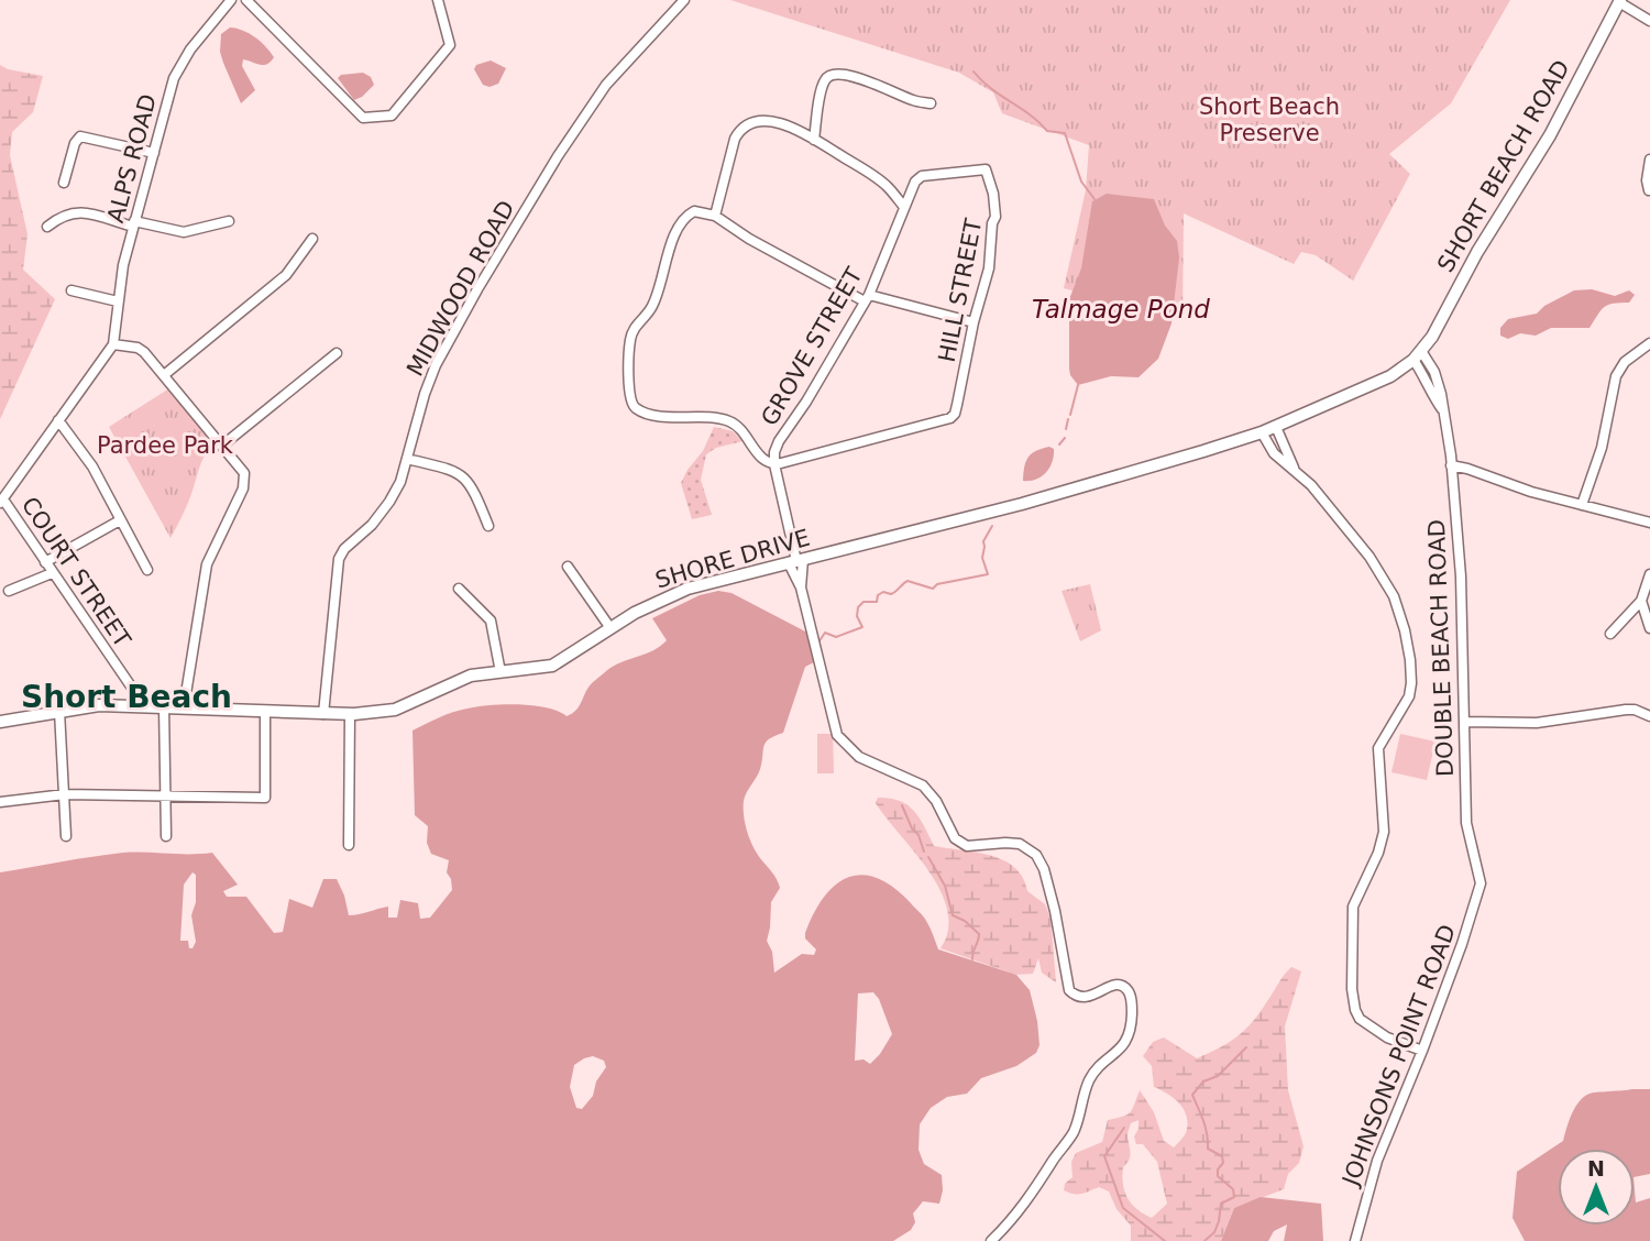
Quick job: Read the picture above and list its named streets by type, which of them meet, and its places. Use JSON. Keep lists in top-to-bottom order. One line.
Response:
{"streets":{"main road":["SHORT BEACH ROAD","SHORE DRIVE"],"street":["ALPS ROAD","MIDWOOD ROAD","HILL STREET","GROVE STREET","COURT STREET","DOUBLE BEACH ROAD","JOHNSONS POINT ROAD"]},"crossings":[["SHORT BEACH ROAD","SHORE DRIVE"],["SHORT BEACH ROAD","DOUBLE BEACH ROAD"],["MIDWOOD ROAD","SHORE DRIVE"],["HILL STREET","GROVE STREET"],["GROVE STREET","SHORE DRIVE"],["SHORE DRIVE","COURT STREET"],["SHORE DRIVE","DOUBLE BEACH ROAD"],["DOUBLE BEACH ROAD","JOHNSONS POINT ROAD"]],"districts":["Short Beach"],"water":["Talmage Pond"],"parks":["Short Beach Preserve","Pardee Park"],"north":"top"}
